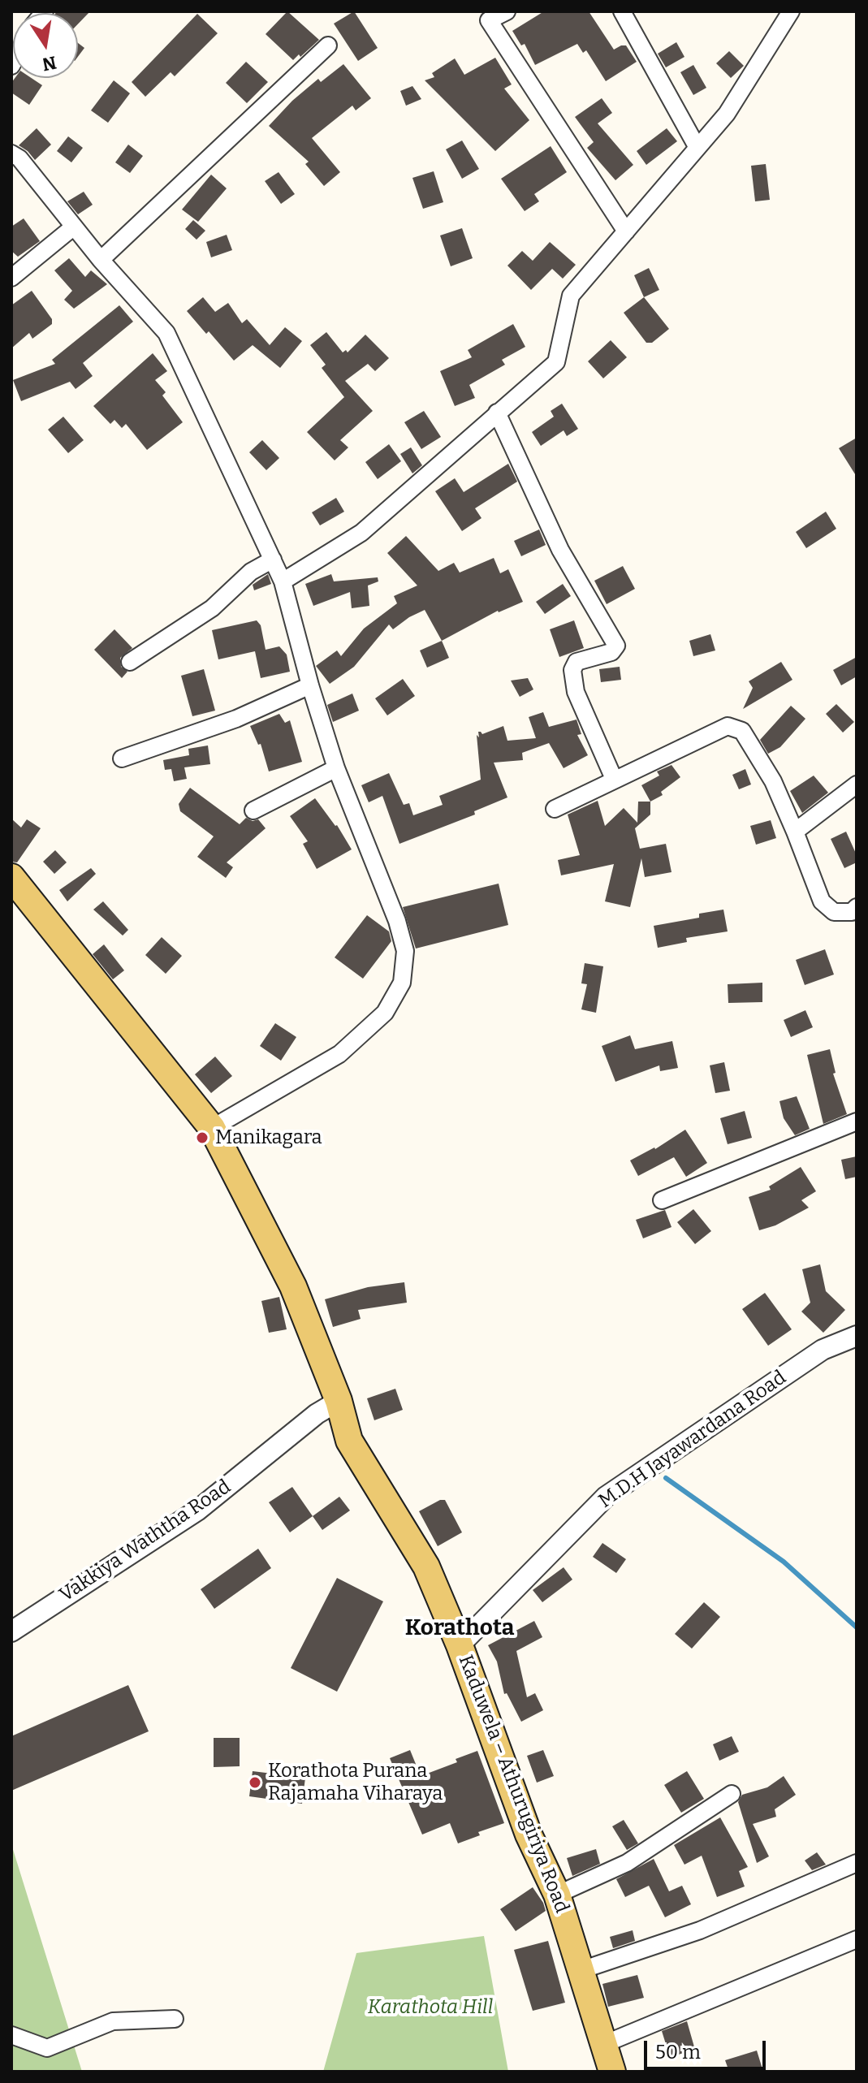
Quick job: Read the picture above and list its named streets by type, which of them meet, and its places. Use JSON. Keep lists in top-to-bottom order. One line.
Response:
{"streets":{"main road":["Kaduwela – Athurugiriya Road"],"street":["M.D.H Jayawardana Road","Vakkiya Waththa Road"]},"crossings":[["M.D.H Jayawardana Road","Kaduwela – Athurugiriya Road"],["Vakkiya Waththa Road","Kaduwela – Athurugiriya Road"]],"districts":["Korathota"],"parks":["Karathota Hill"],"places":["Manikagara","Korathota Purana Rajamaha Viharaya"],"scale_bar":"50 m","north":"bottom"}
